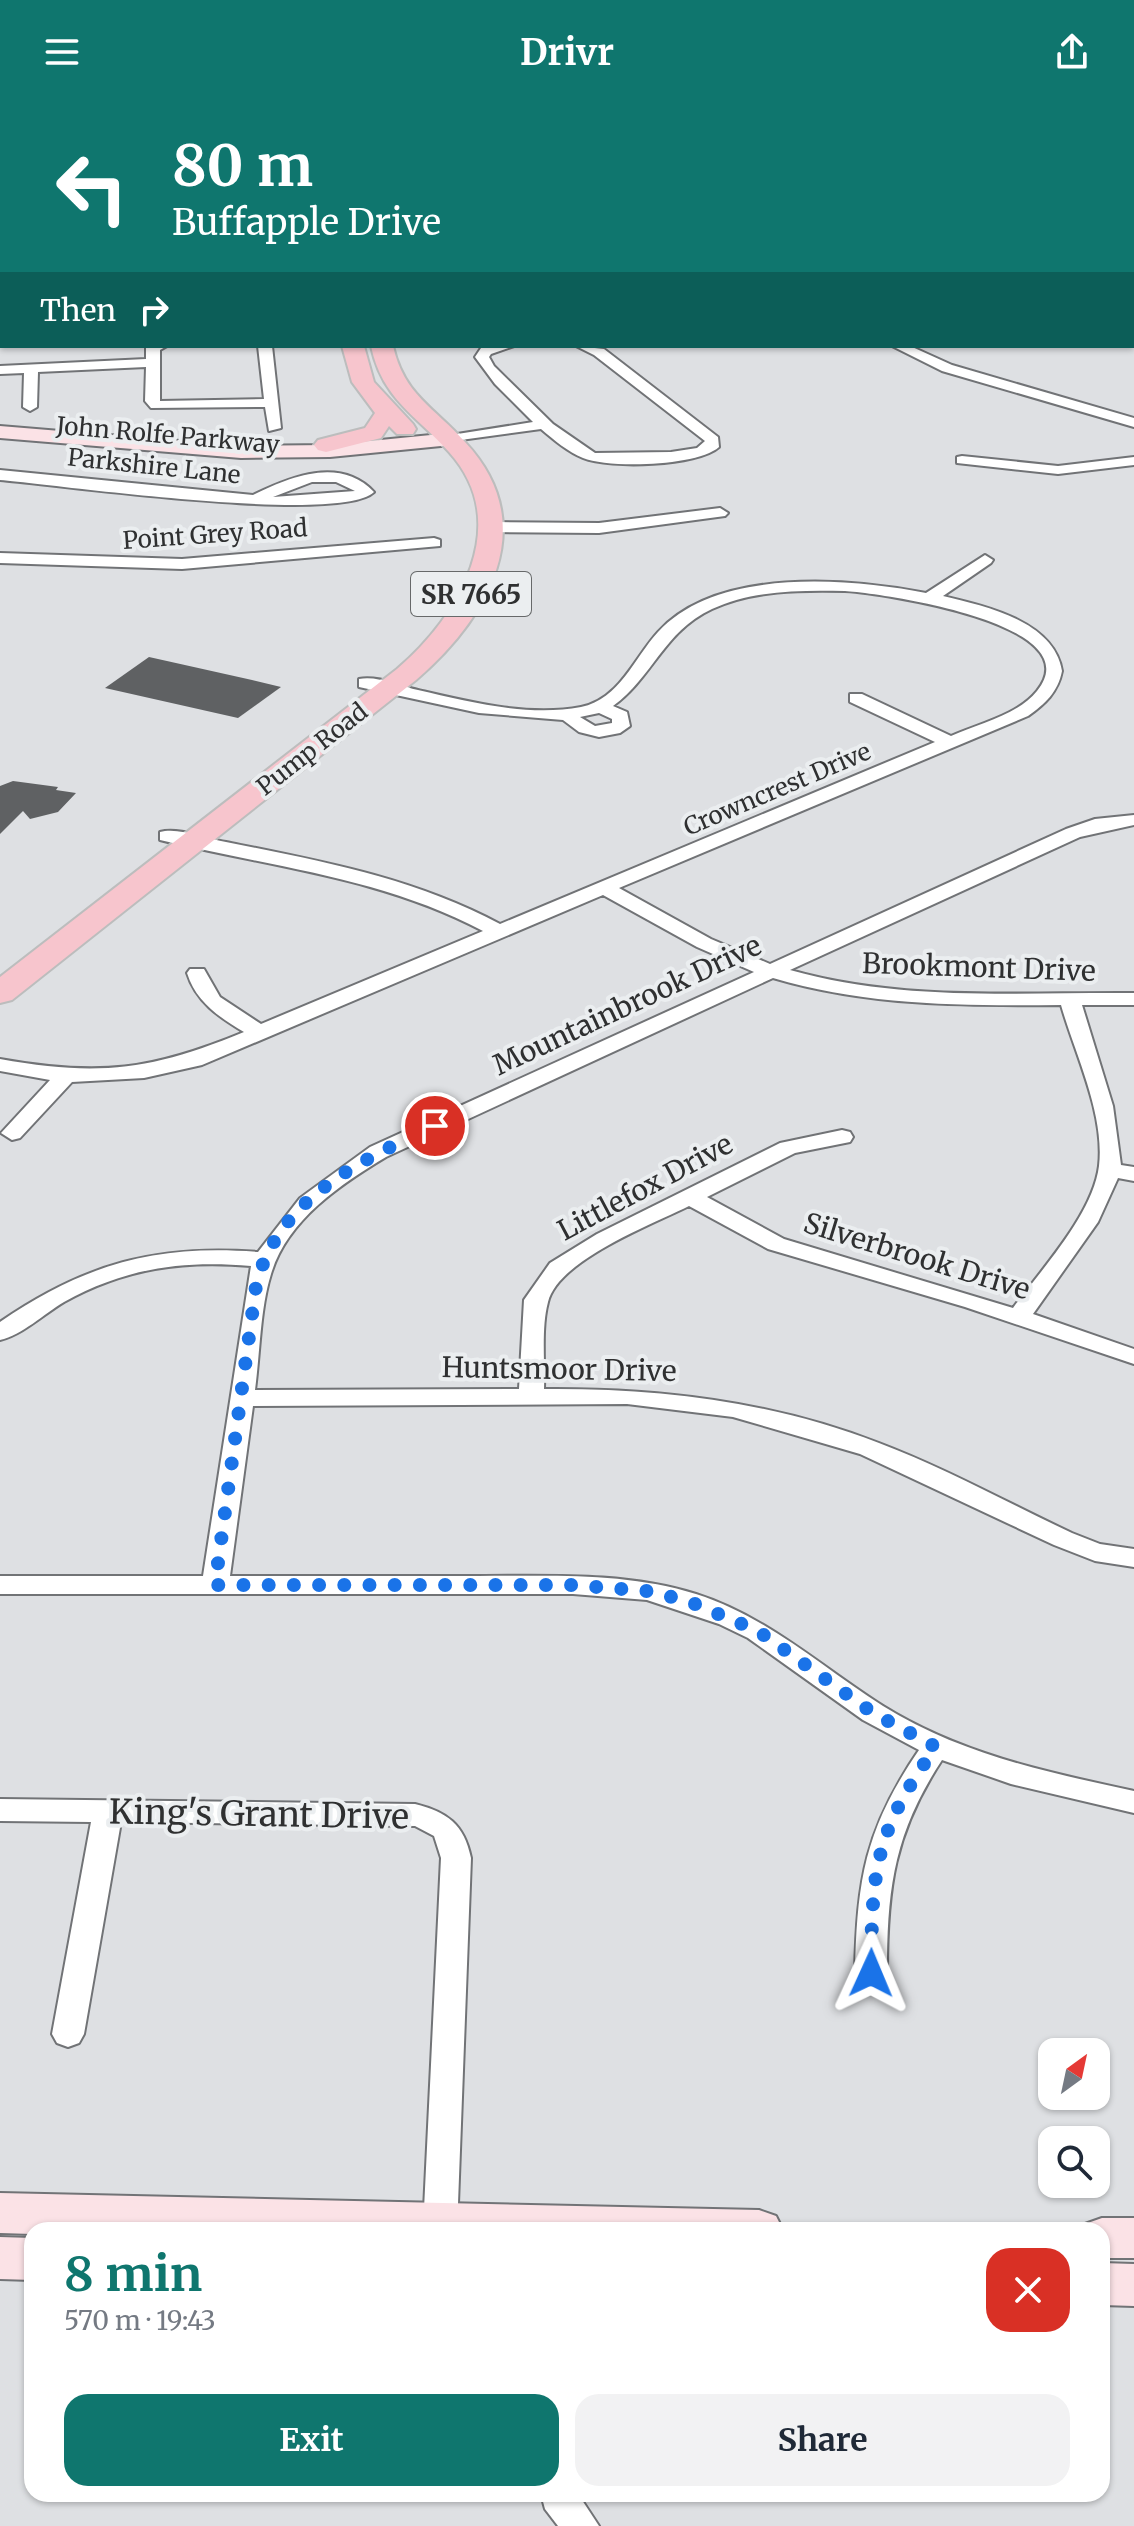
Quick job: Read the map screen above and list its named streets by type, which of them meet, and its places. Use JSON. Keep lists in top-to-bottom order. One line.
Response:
{"streets":{"main road":["John Rolfe Parkway","SR 7665","Pump Road"],"street":["Parkshire Lane","Point Grey Road","Crowncrest Drive","Brookmont Drive","Mountainbrook Drive","Littlefox Drive","Silverbrook Drive","Huntsmoor Drive","King's Grant Drive"]},"crossings":[["John Rolfe Parkway","Pump Road"],["Crowncrest Drive","Brookmont Drive"],["Brookmont Drive","Mountainbrook Drive"],["Mountainbrook Drive","Huntsmoor Drive"],["Littlefox Drive","Silverbrook Drive"],["Littlefox Drive","Huntsmoor Drive"]],"north":"top right","page":{"header":"Drivr","turn":["80 m","Buffapple Drive"],"then":"Then","heading":["8 min","570 m · 19:43"],"buttons":["Exit","Share"]}}
